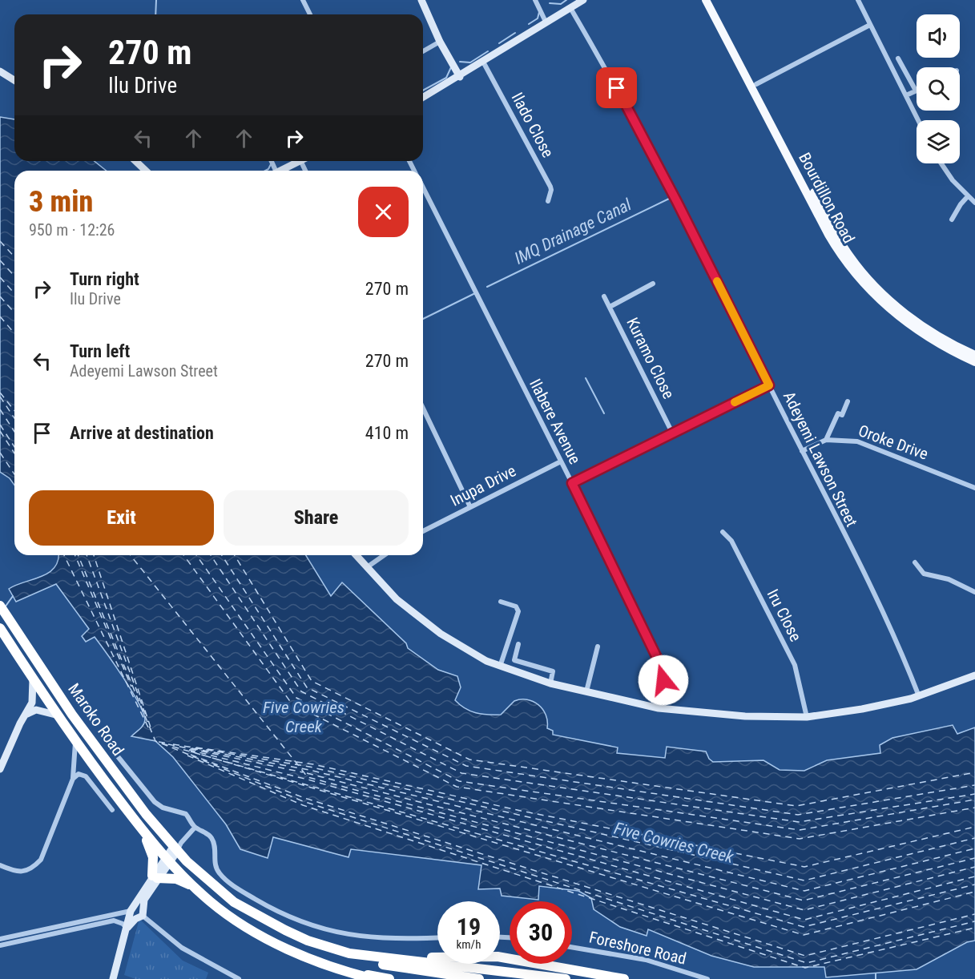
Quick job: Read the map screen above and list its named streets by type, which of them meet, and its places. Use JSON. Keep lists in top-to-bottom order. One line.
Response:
{"streets":{"highway":["Maroko Road"],"main road":["Bourdillon Road"],"street":["Ilado Close","Kuramo Close","Ilabere Avenue","Oroke Drive","Adeyemi Lawson Street","Inupa Drive","Iru Close","Foreshore Road"]},"crossings":[["Ilabere Avenue","Inupa Drive"],["Oroke Drive","Adeyemi Lawson Street"]],"water":["IMQ Drainage Canal","Five Cowries Creek"],"page":{"turn":["270 m","Ilu Drive"],"heading":["3 min","950 m · 12:26"],"list":[{"name":"Turn right","note":"Ilu Drive","value":"270 m"},{"name":"Turn left","note":"Adeyemi Lawson Street","value":"270 m"},{"name":"Arrive at destination","value":"410 m"}],"buttons":["Exit","Share"],"speed":"19 km/h","limit":"30"}}
